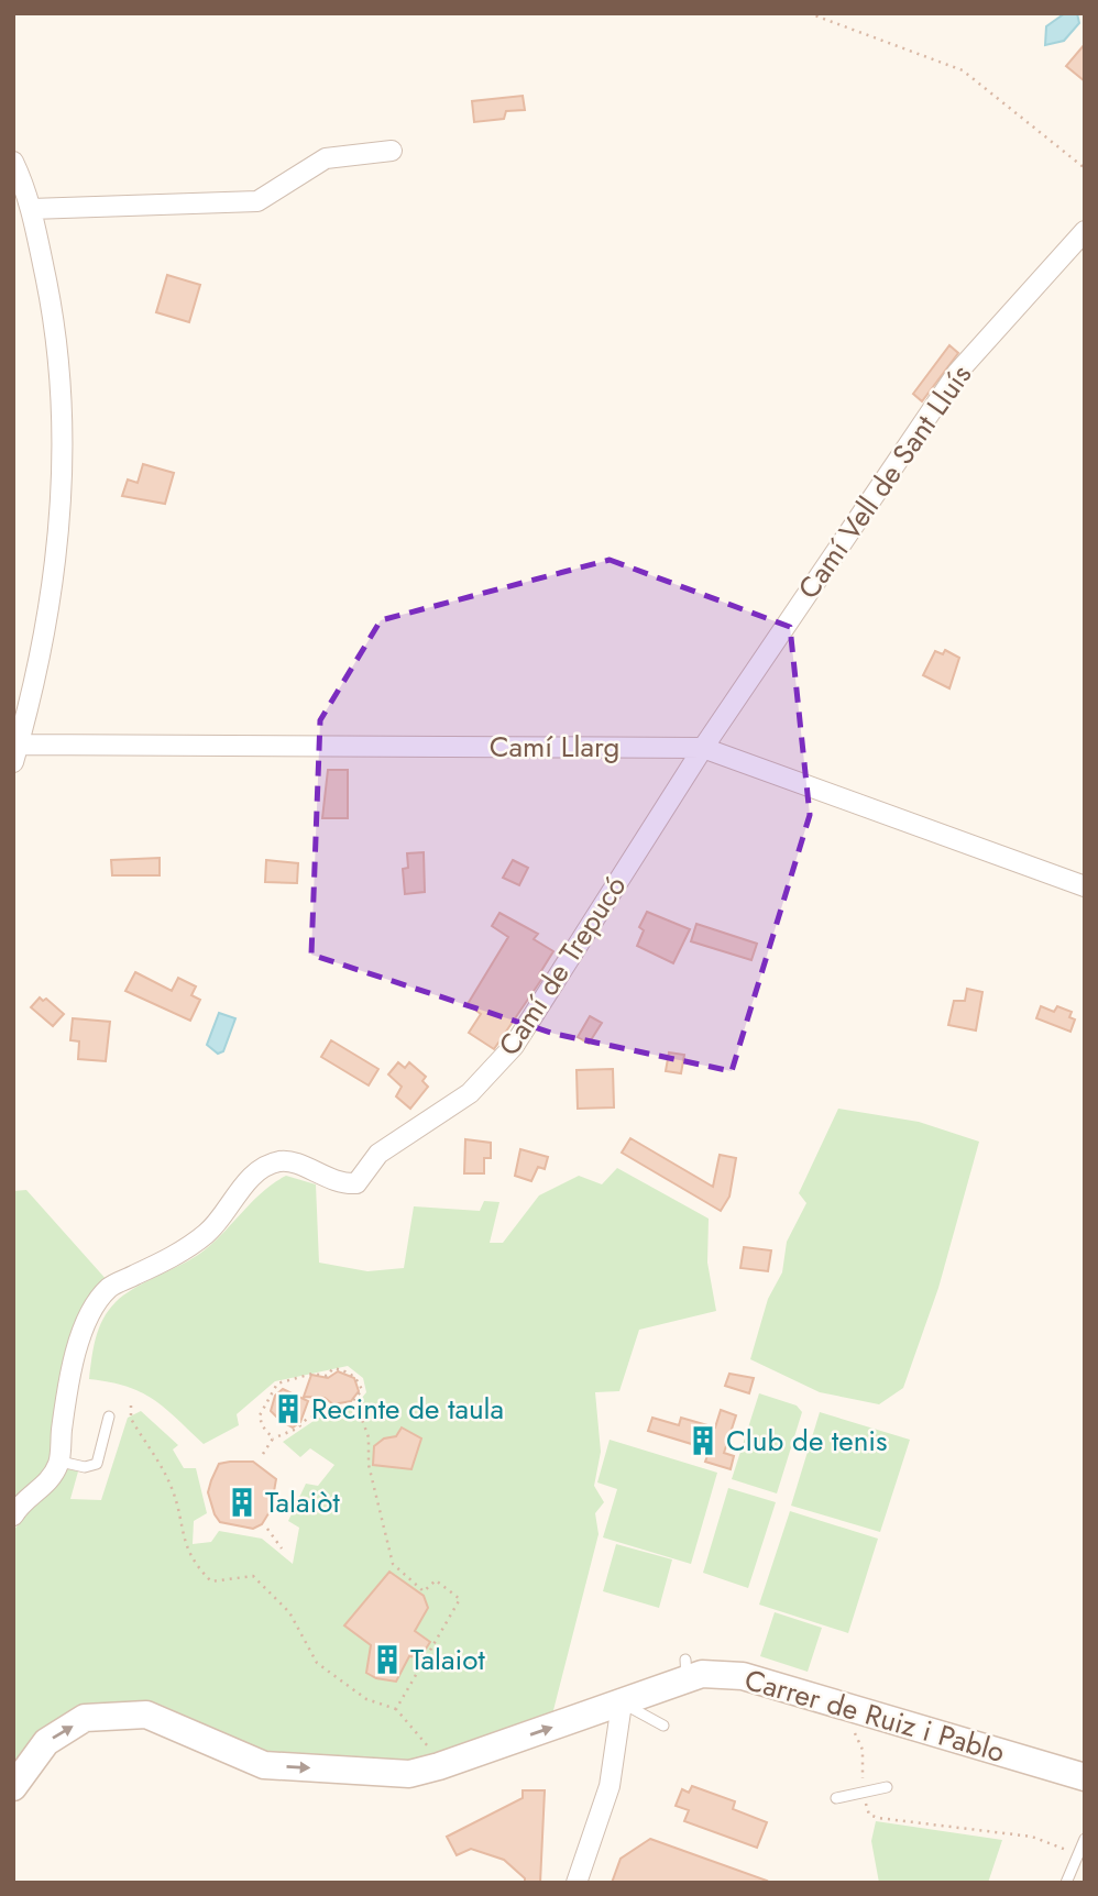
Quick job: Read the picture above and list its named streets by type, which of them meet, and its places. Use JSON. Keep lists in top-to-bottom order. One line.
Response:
{"streets":{"street":["Camí Vell de Sant Lluís","Camí Llarg","Camí de Trepucó","Carrer de Ruiz i Pablo"]},"crossings":[["Camí Vell de Sant Lluís","Camí Llarg"],["Camí Vell de Sant Lluís","Camí de Trepucó"],["Camí Llarg","Camí de Trepucó"]],"one_way":["Carrer de Ruiz i Pablo"],"places":{"building":["Recinte de taula","Club de tenis","Talaiòt","Talaiot"]}}
